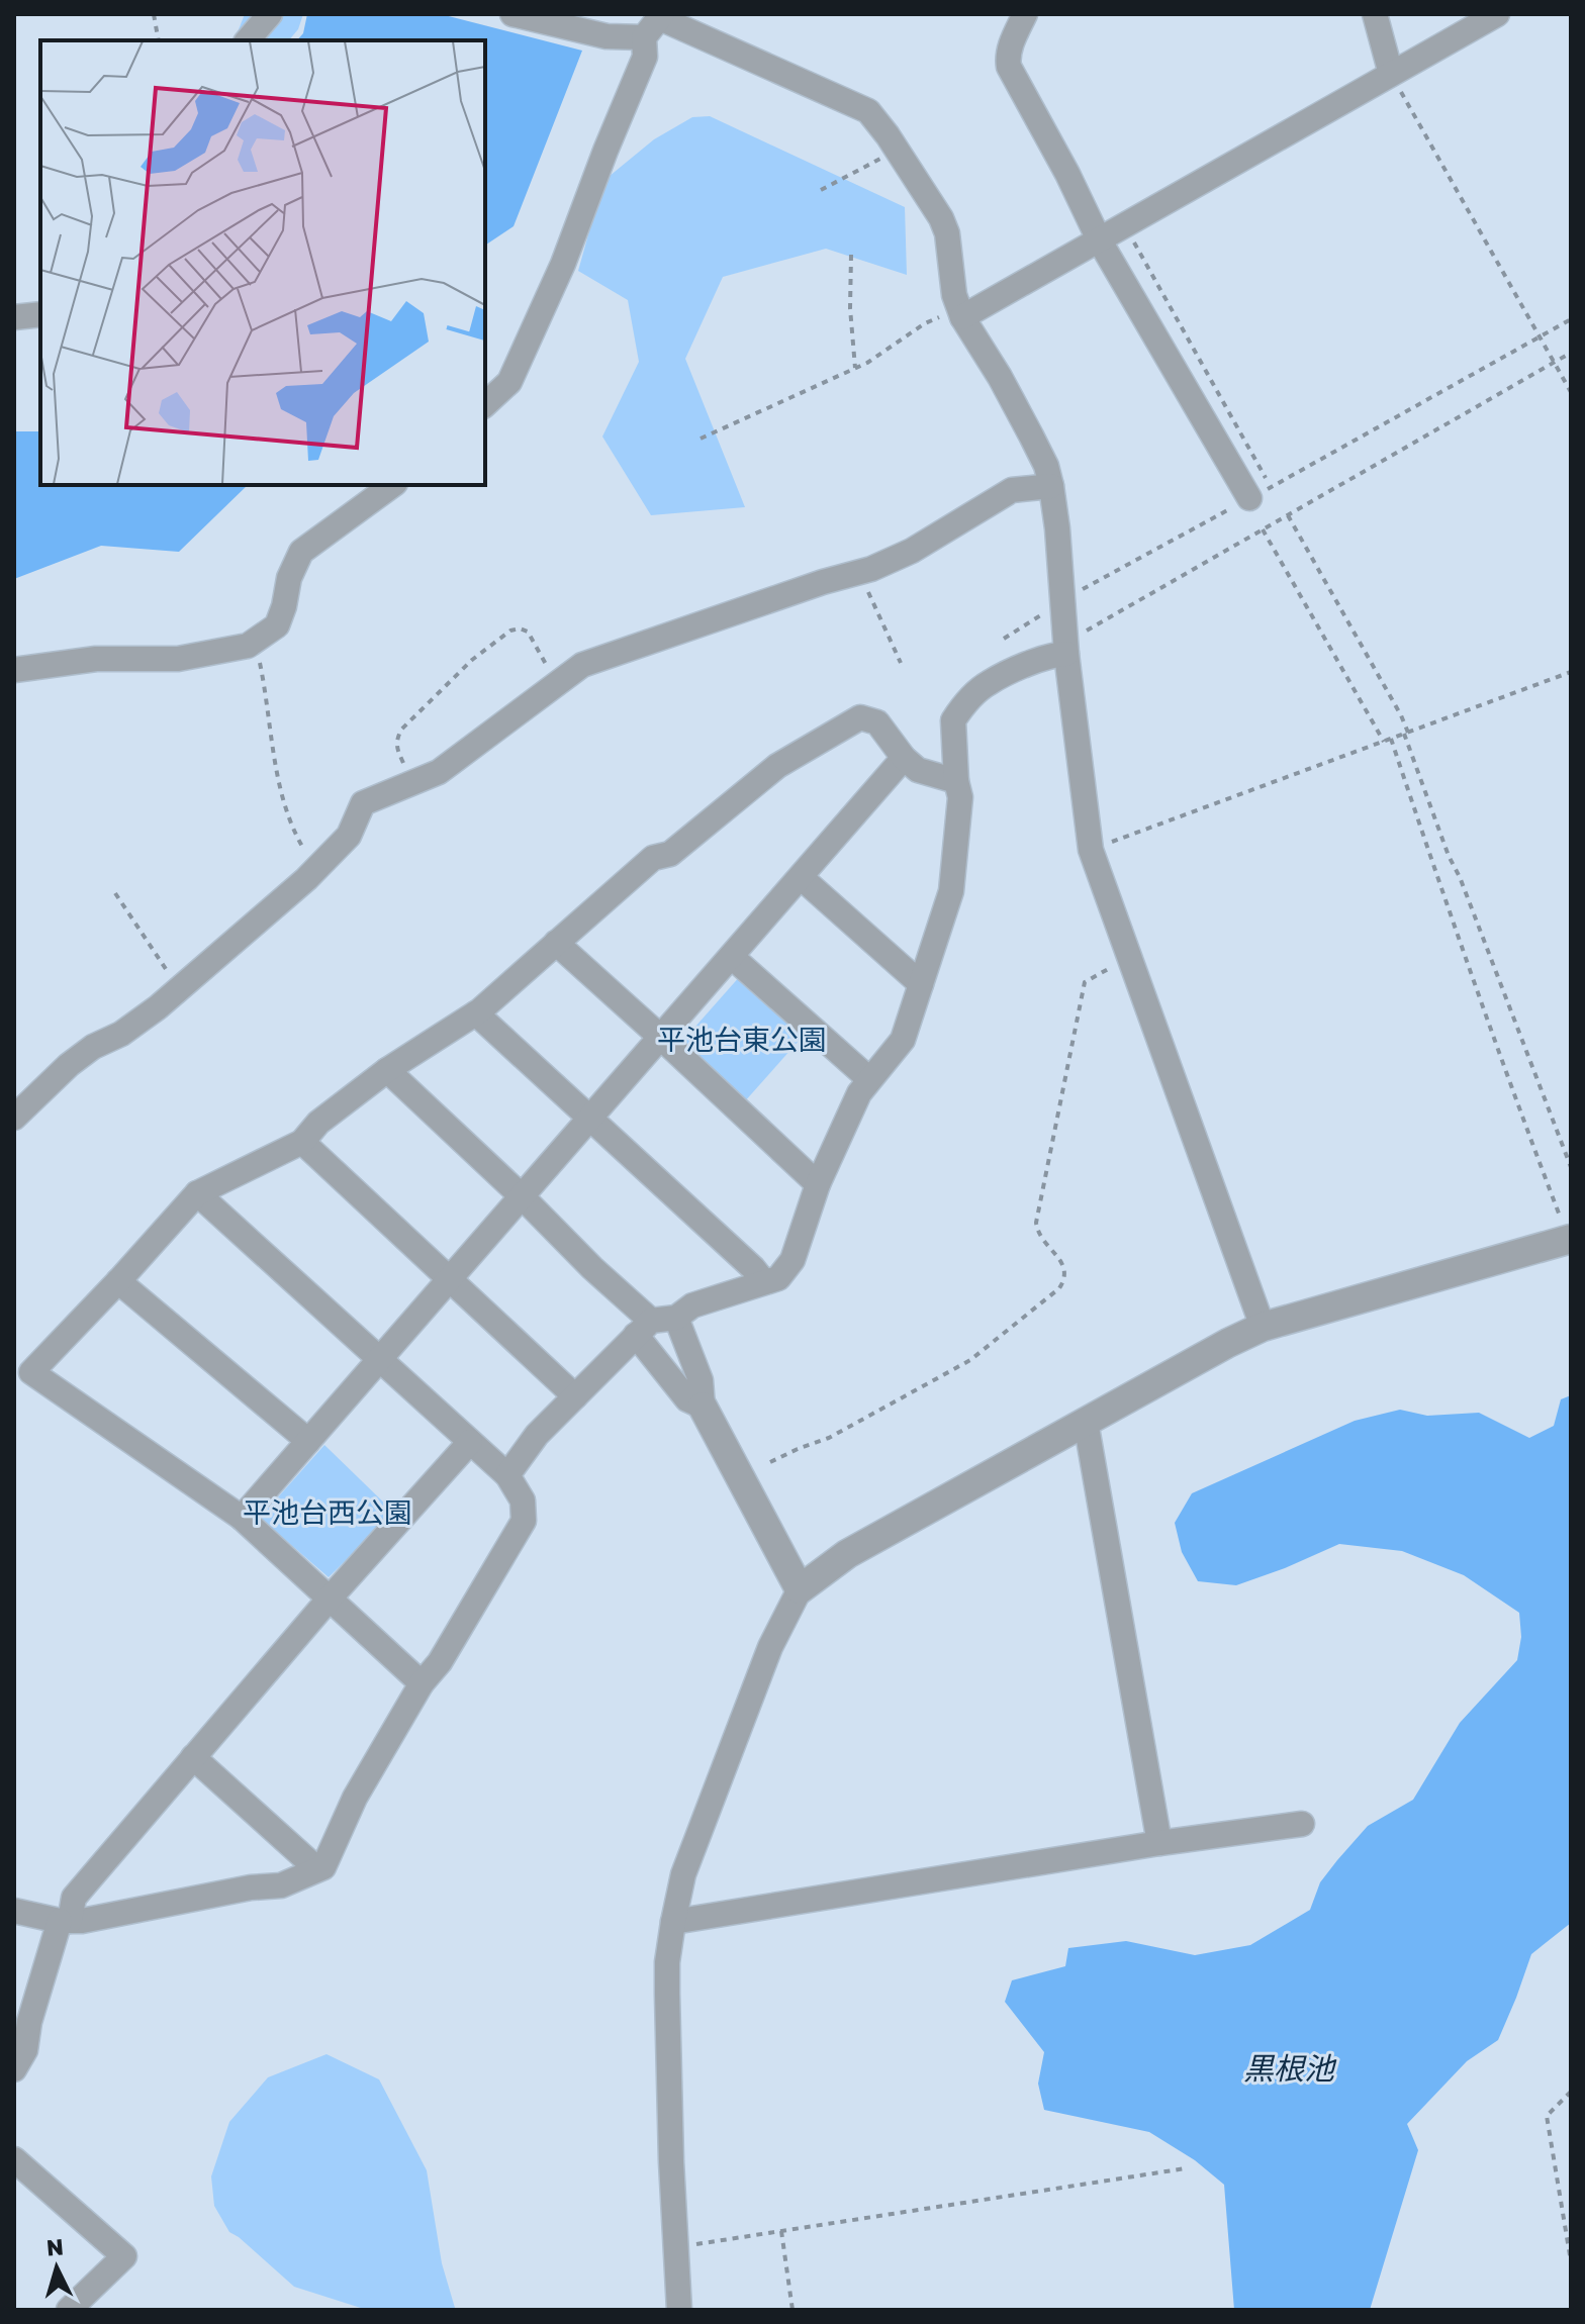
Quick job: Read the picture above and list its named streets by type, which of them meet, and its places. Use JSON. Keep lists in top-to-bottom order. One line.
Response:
{"water":["黒根池"],"parks":["平池台東公園","平池台西公園"],"north":"top"}
